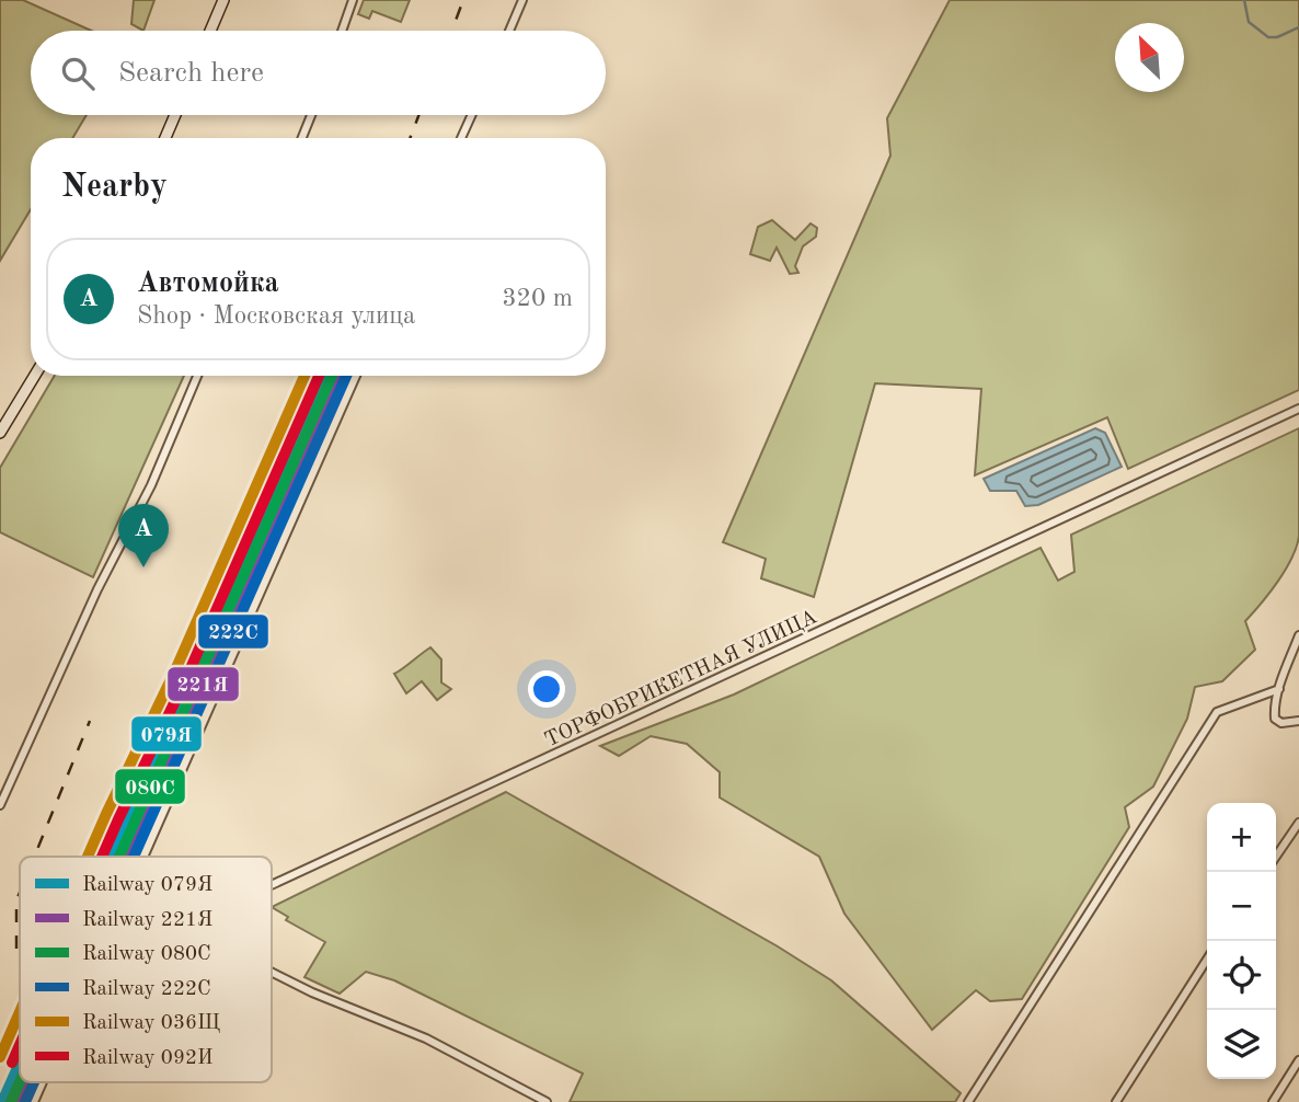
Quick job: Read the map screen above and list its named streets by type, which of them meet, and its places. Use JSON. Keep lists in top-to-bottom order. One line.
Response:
{"streets":{"street":["ТОРФОБРИКЕТНАЯ УЛИЦА"]},"lines":["rail line 079Я","rail line 221Я","rail line 080С","rail line 222С","rail line 036Щ","rail line 092И"],"legend":["Railway 079Я","Railway 221Я","Railway 080С","Railway 222С","Railway 036Щ","Railway 092И"],"north":"top left","page":{"search":"Search here","heading":"Nearby","list":[{"mark":"A","name":"Автомойка","note":"Shop · Московская улица","value":"320 m"}],"pins":"A","map_buttons":["+","−"]}}
